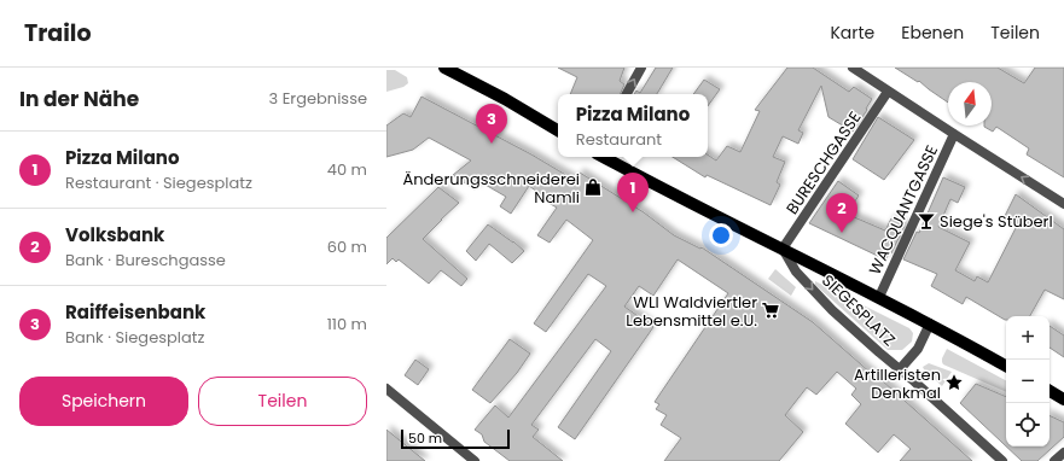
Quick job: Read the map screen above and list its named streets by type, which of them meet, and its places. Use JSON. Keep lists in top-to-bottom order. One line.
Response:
{"streets":{"main road":["SIEGESPLATZ"],"street":["BURESCHGASSE","WACQUANTGASSE"]},"crossings":[["BURESCHGASSE","SIEGESPLATZ"],["WACQUANTGASSE","SIEGESPLATZ"]],"places":{"shop":["Änderungsschneiderei Namli"],"bar":["Siege's Stüberl"],"supermarket":["WLI Waldviertler Lebensmittel e.U."],"place":["Artilleristen Denkmal"]},"scale_bar":"50 m","north":"top","page":{"header":"Trailo","nav":["Karte","Ebenen","Teilen"],"heading":["In der Nähe","3 Ergebnisse"],"popup":["Pizza Milano","Restaurant"],"pins":["3","1","2"],"list":[{"mark":"1","name":"Pizza Milano","note":"Restaurant · Siegesplatz","value":"40 m"},{"mark":"2","name":"Volksbank","note":"Bank · Bureschgasse","value":"60 m"},{"mark":"3","name":"Raiffeisenbank","note":"Bank · Siegesplatz","value":"110 m"}],"map_buttons":["+","−"],"buttons":["Speichern","Teilen"],"scale":"50 m"}}
